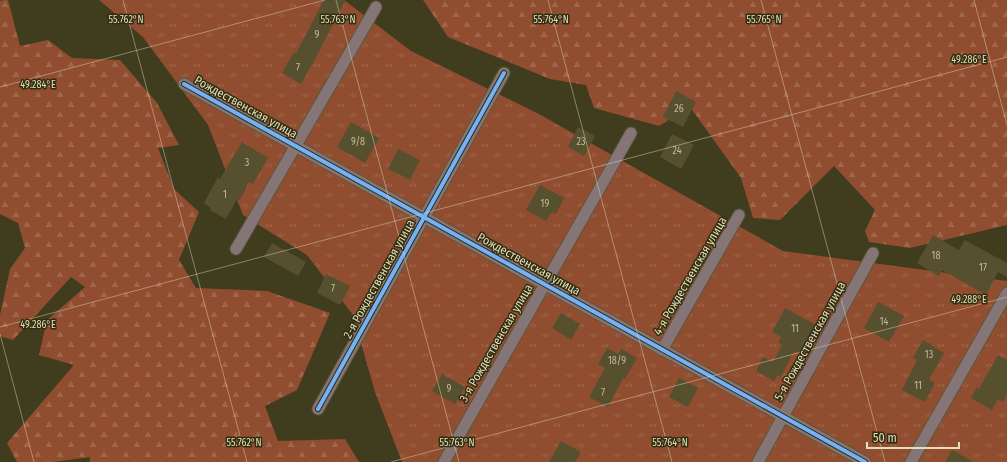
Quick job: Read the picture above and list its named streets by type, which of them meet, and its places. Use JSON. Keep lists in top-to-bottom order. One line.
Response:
{"streets":{"street":["Рождественская улица","4-я Рождественская улица","2-я Рождественская улица","5-я Рождественская улица","3-я Рождественская улица"]},"crossings":[["Рождественская улица","4-я Рождественская улица"],["Рождественская улица","2-я Рождественская улица"],["Рождественская улица","5-я Рождественская улица"],["Рождественская улица","3-я Рождественская улица"]],"house_numbers":["9","7","26","9/8","23","24","3","1","19","18","17","7","14","11","13","18/9","11","9","7"],"scale_bar":"50 m","coordinates":["55.762°N","55.763°N","55.764°N","55.765°N","49.286°E","49.284°E","49.288°E"]}
